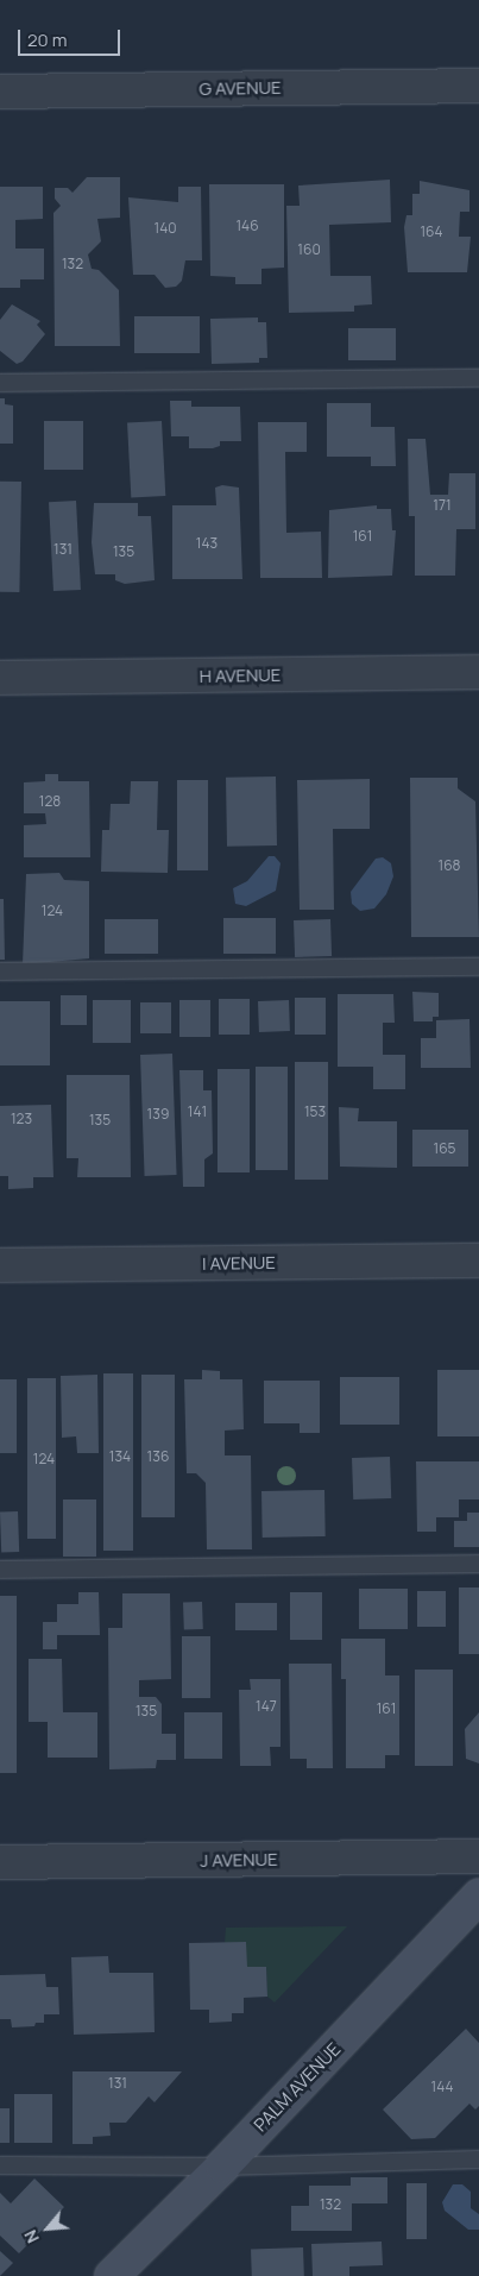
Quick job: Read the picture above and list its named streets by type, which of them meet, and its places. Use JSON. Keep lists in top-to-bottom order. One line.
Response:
{"streets":{"street":["G AVENUE","H AVENUE","I AVENUE","J AVENUE","PALM AVENUE"]},"house_numbers":["146","140","164","160","132","171","161","143","131","135","128","168","124","141","153","139","123","135","165","134","136","124","147","161","135","131","144","132"],"scale_bar":"20 m","north":"bottom left"}
